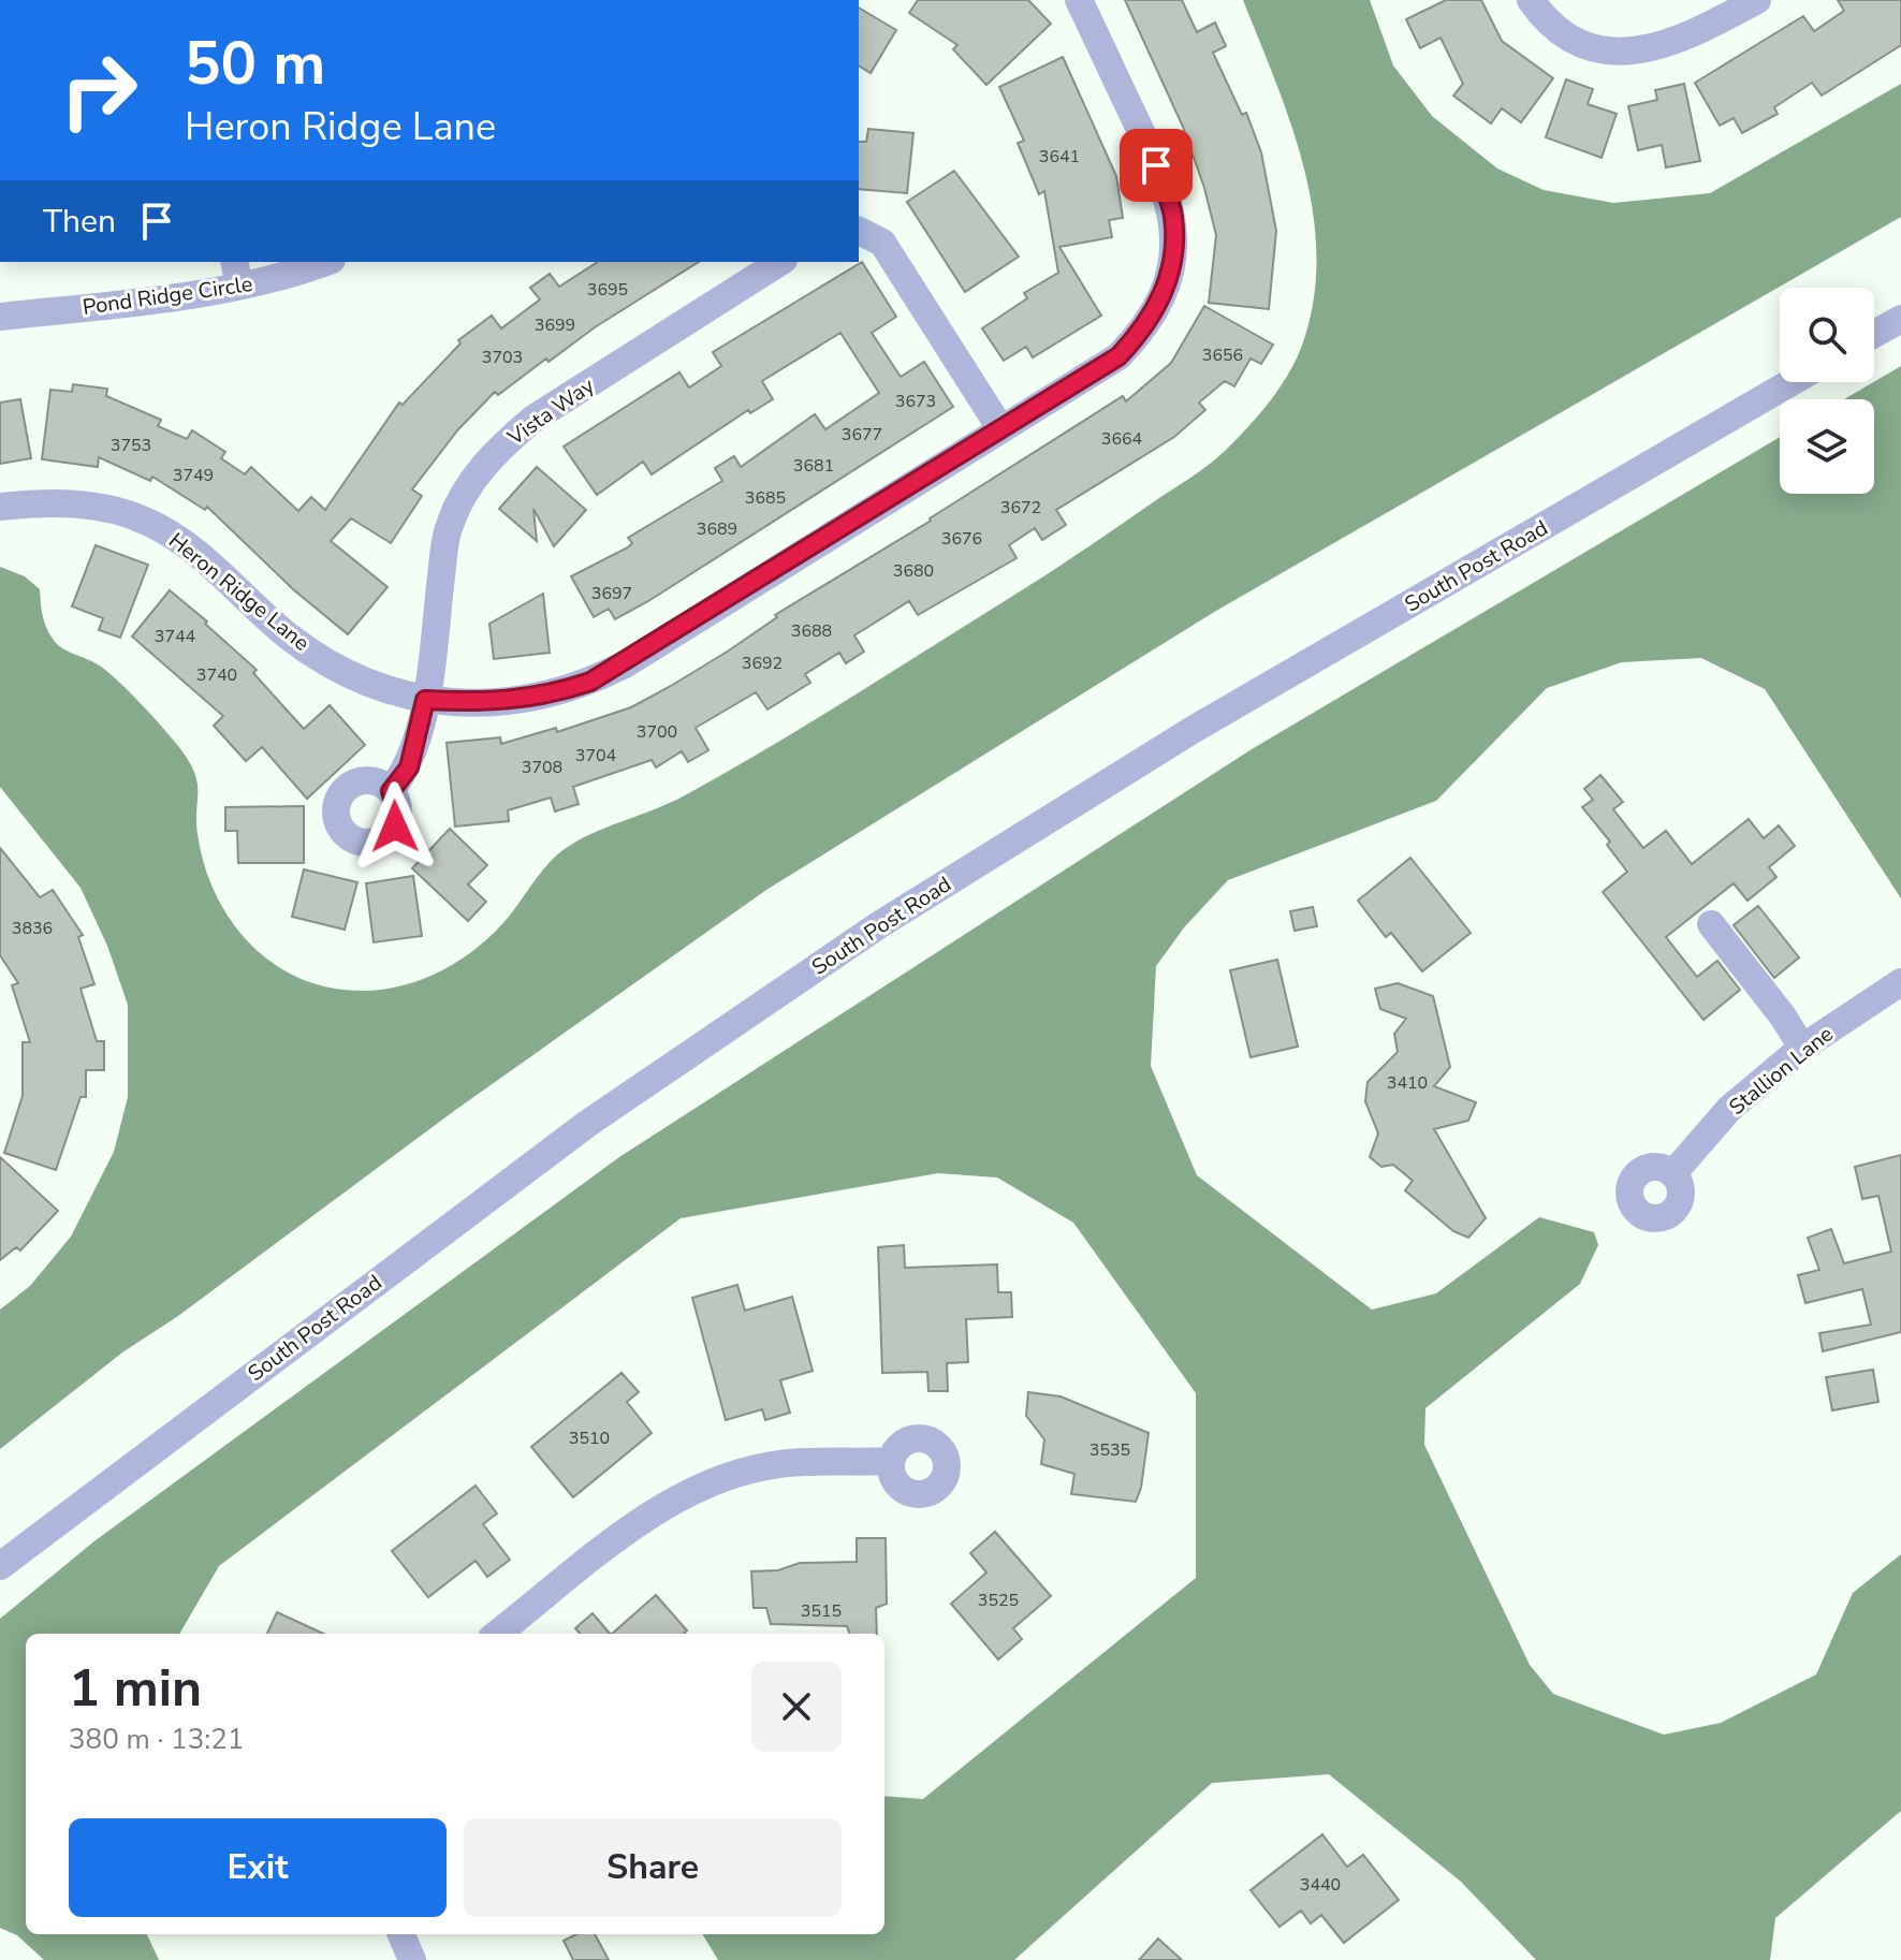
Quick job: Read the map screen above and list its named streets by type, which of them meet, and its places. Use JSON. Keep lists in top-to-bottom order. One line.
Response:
{"streets":{"street":["Pond Ridge Circle","Vista Way","South Post Road","Heron Ridge Lane","Stallion Lane"]},"crossings":[["Vista Way","Heron Ridge Lane"]],"house_numbers":["3641","3695","3699","3656","3703","3673","3677","3664","3753","3681","3749","3685","3672","3689","3676","3680","3697","3688","3744","3692","3740","3700","3704","3708","3836","3410","3510","3535","3525","3515","3440"],"page":{"turn":["50 m","Heron Ridge Lane"],"then":"Then","heading":["1 min","380 m · 13:21"],"buttons":["Exit","Share"]}}
